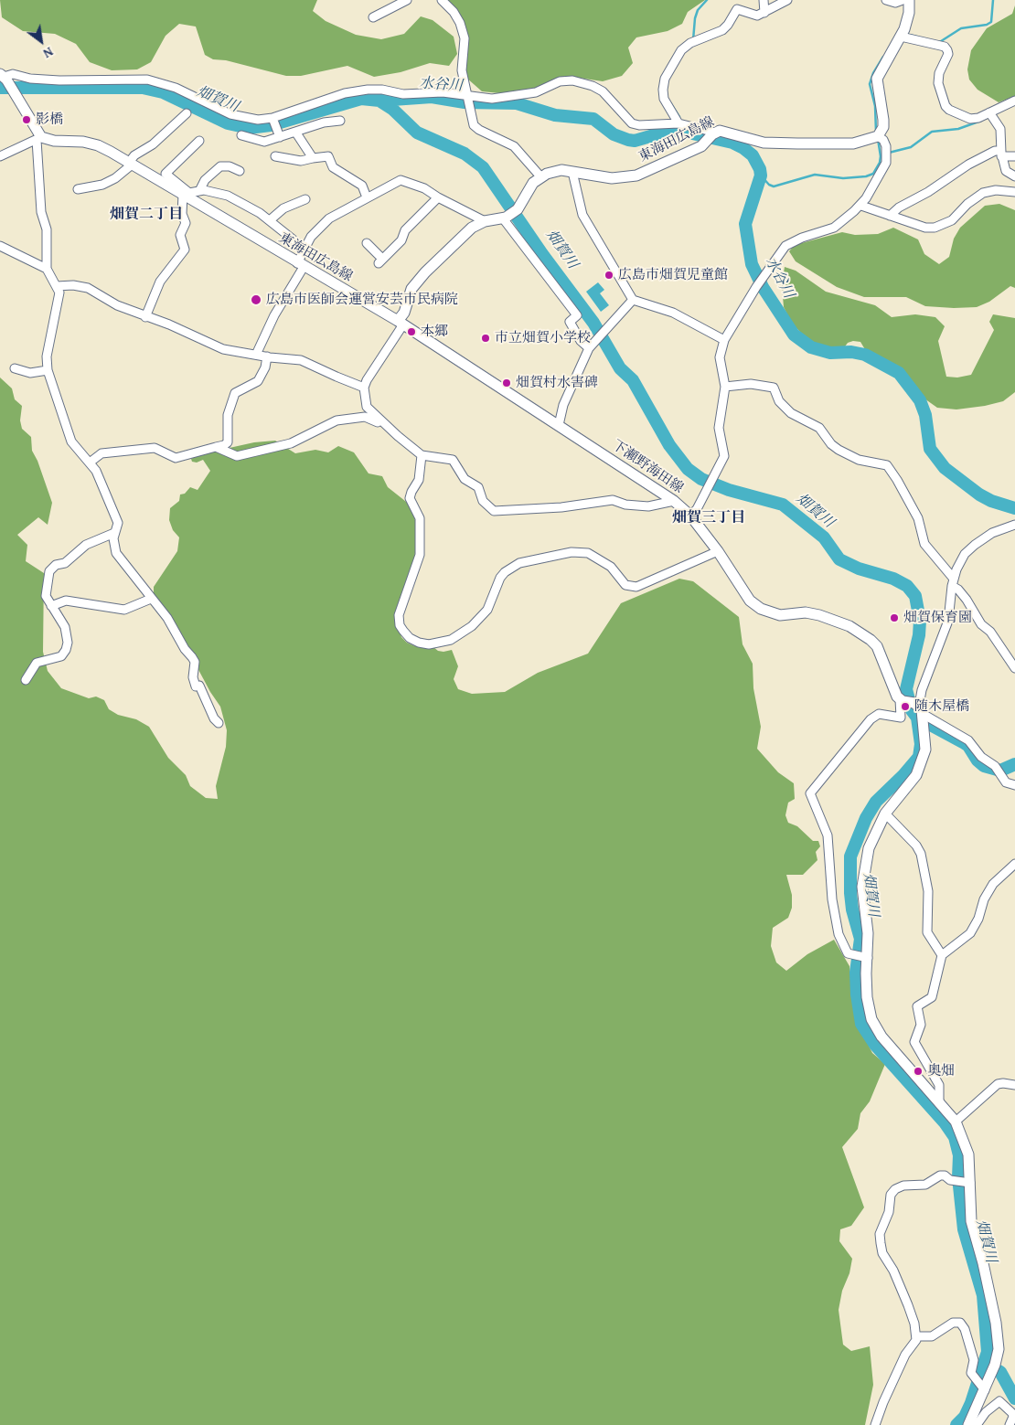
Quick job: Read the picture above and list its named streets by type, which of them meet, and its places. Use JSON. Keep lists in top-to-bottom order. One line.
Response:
{"streets":{"main road":["東海田広島線","下瀬野海田線"]},"crossings":[["東海田広島線","下瀬野海田線"]],"districts":["畑賀二丁目","畑賀三丁目"],"water":["水谷川","畑賀川"],"places":["影橋","広島市畑賀児童館","広島市医師会運営安芸市民病院","本郷","市立畑賀小学校","畑賀村水害碑","畑賀保育園","随木屋橋","奥畑"],"north":"bottom right"}
